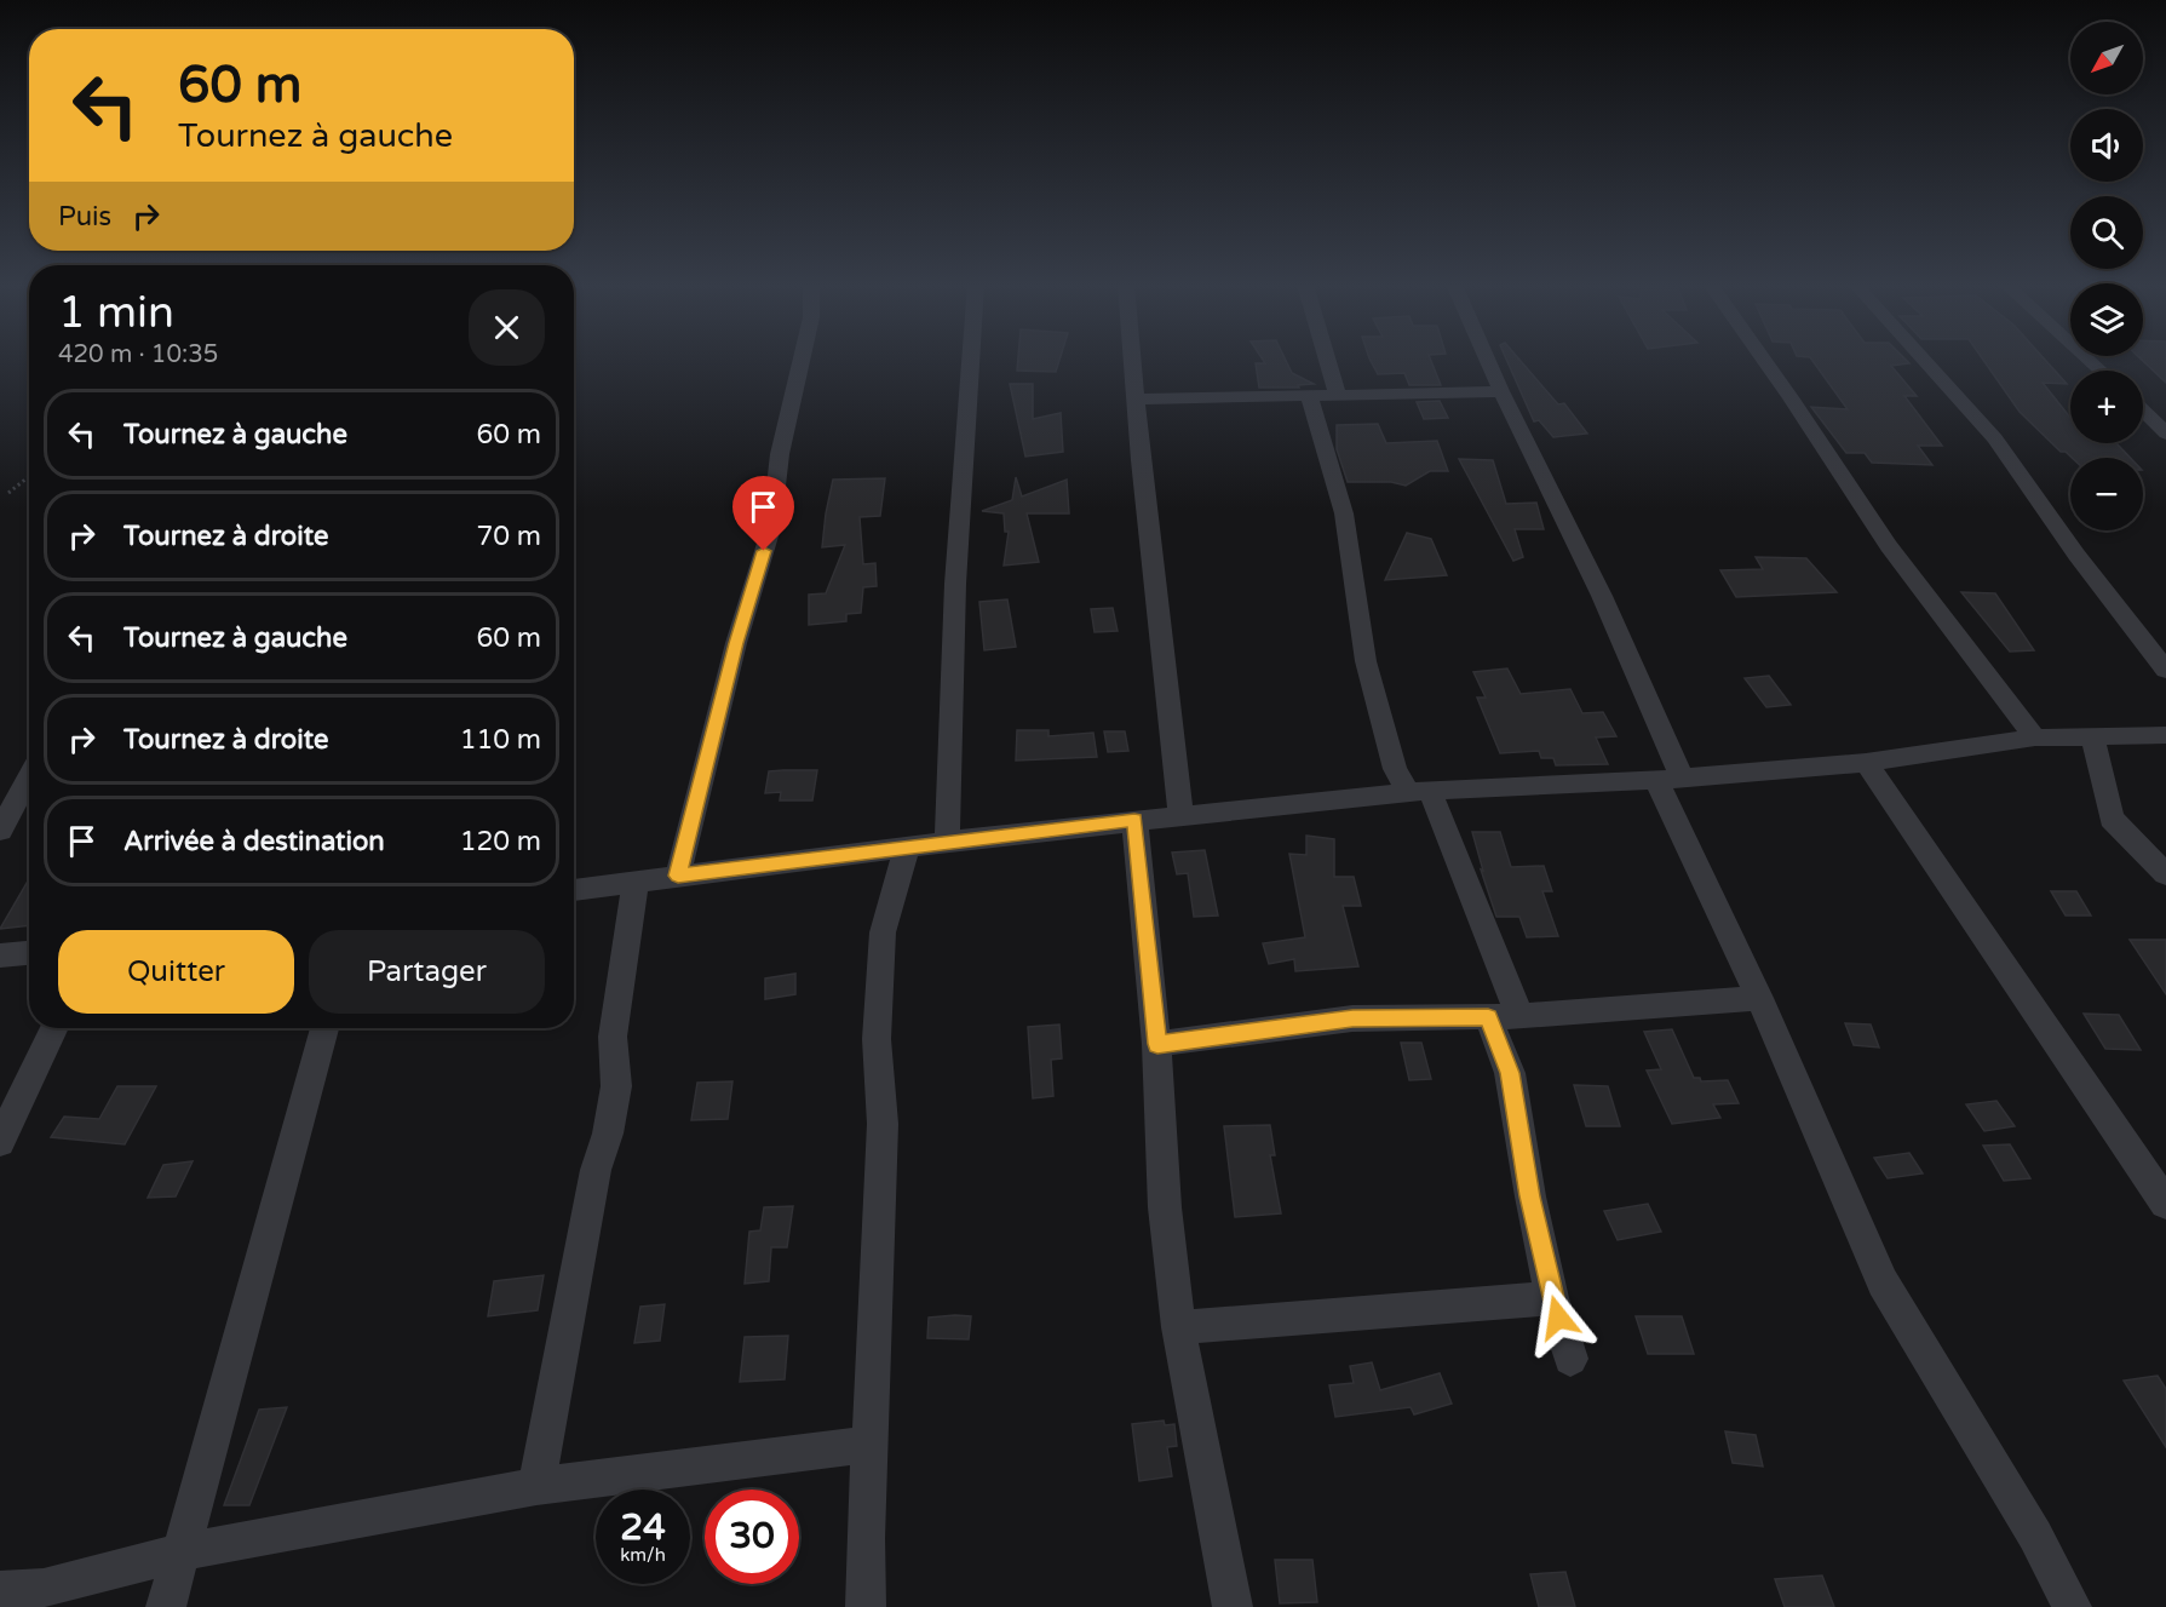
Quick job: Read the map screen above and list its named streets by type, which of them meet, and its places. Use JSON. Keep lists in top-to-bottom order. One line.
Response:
{"north":"bottom left","page":{"map_buttons":["+","−"],"turn":["60 m","Tournez à gauche"],"then":"Puis","heading":["1 min","420 m · 10:35"],"list":[{"name":"Tournez à gauche","value":"60 m"},{"name":"Tournez à droite","value":"70 m"},{"name":"Tournez à gauche","value":"60 m"},{"name":"Tournez à droite","value":"110 m"},{"name":"Arrivée à destination","value":"120 m"}],"buttons":["Quitter","Partager"],"speed":"24 km/h","limit":"30"}}
